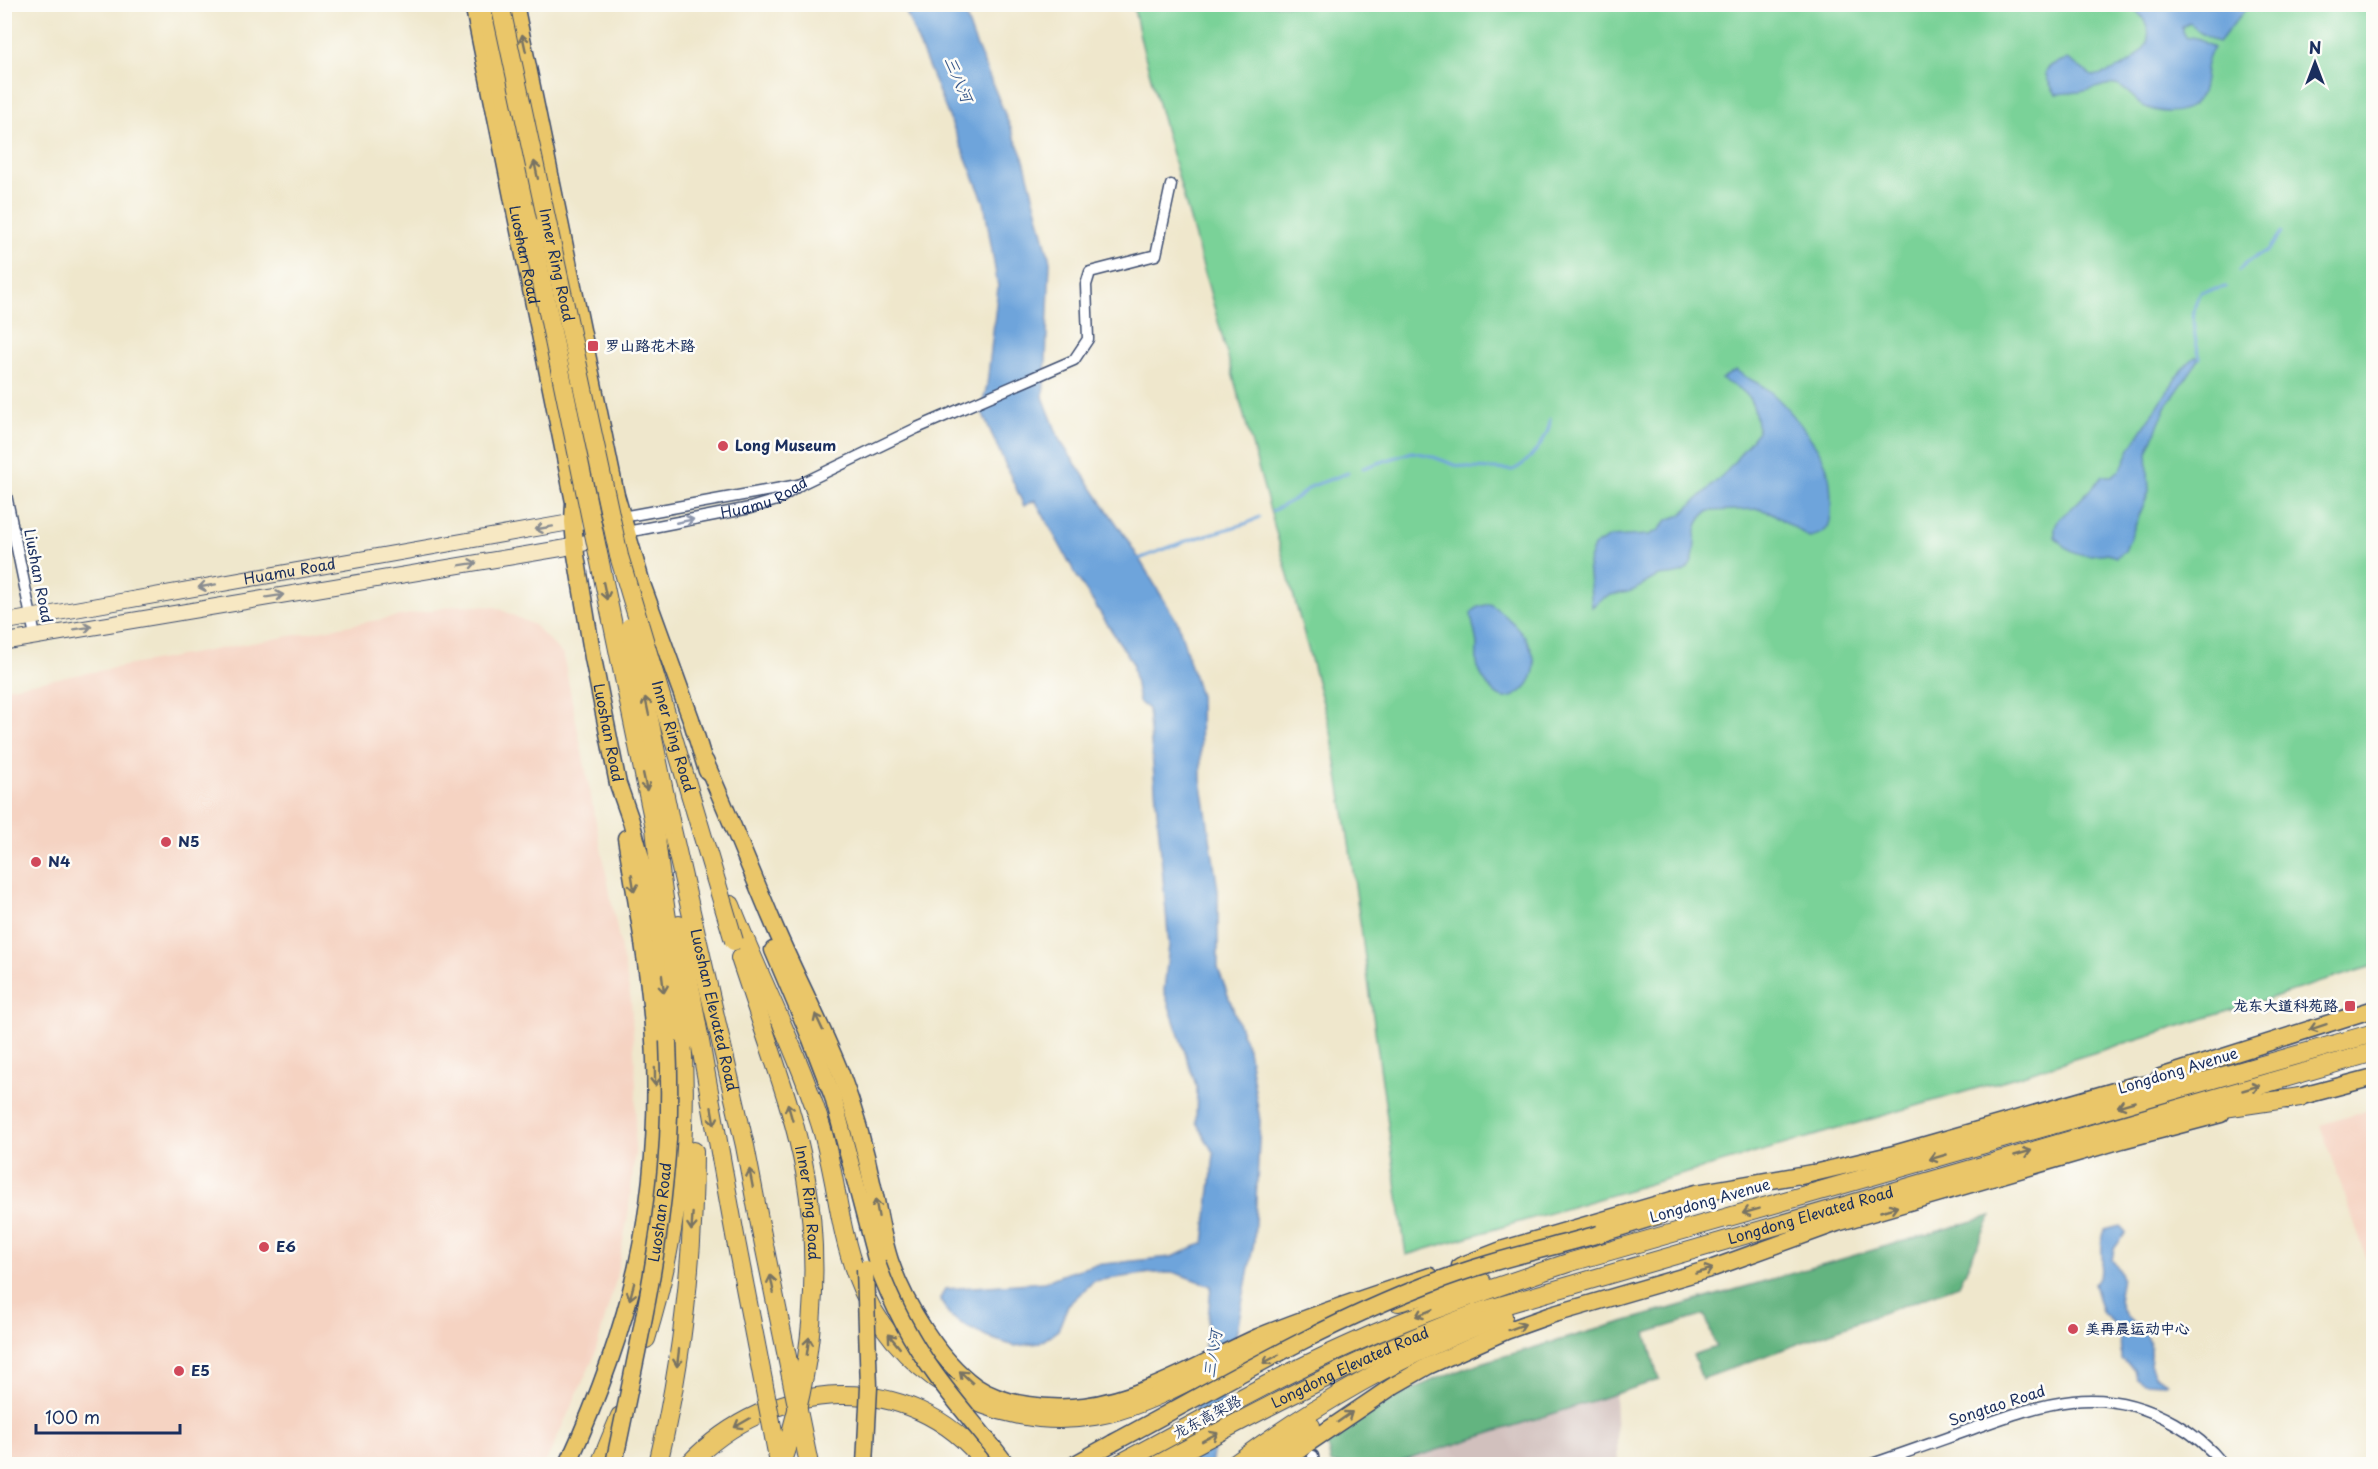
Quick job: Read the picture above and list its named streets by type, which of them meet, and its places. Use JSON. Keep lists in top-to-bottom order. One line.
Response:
{"streets":{"highway":["Inner Ring Road","Luoshan Elevated Road","Longdong Elevated Road","龙东高架路"],"main road":["Luoshan Road","Huamu Road","Longdong Avenue"],"street":["Liushan Road","Songtao Road"]},"crossings":[["Luoshan Road","Huamu Road"],["Inner Ring Road","Luoshan Elevated Road"],["Huamu Road","Liushan Road"],["Longdong Elevated Road","龙东高架路"]],"water":["三八河"],"places":{"transit":["罗山路花木路","龙东大道科苑路"],"other":["Long Museum","N5","N4","E6","美再晨运动中心","E5"]},"scale_bar":"100 m","north":"top"}
